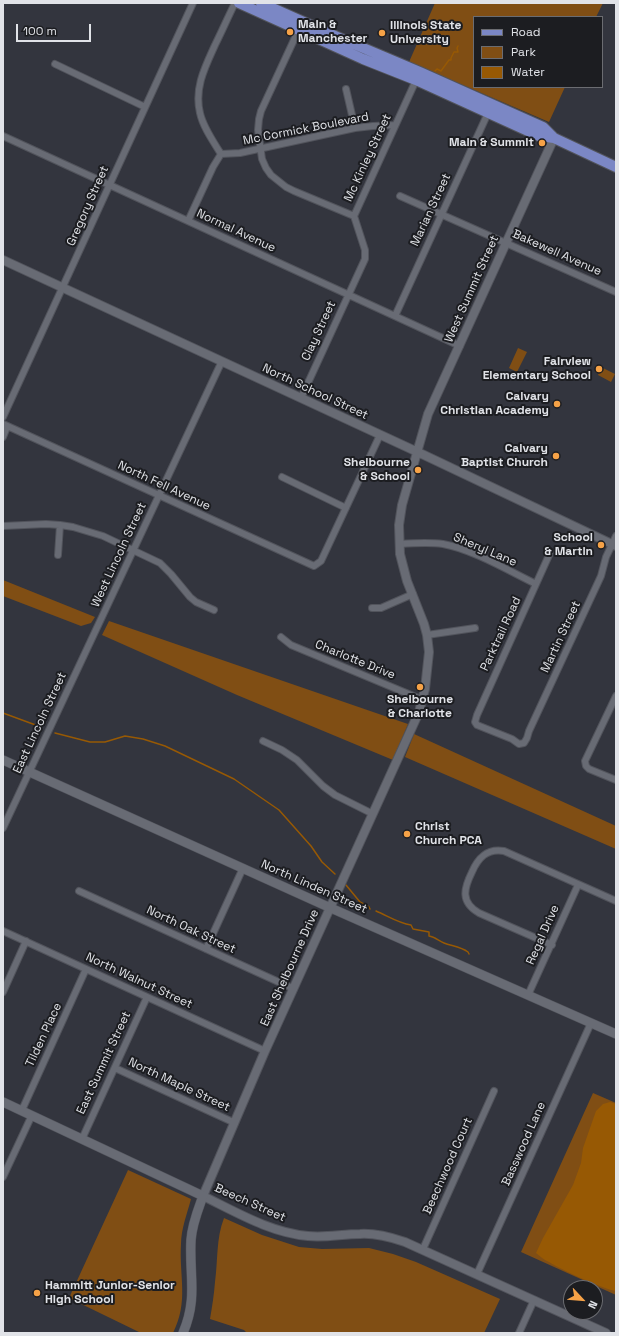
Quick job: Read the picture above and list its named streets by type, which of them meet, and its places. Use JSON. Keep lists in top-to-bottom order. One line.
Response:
{"streets":{"main road":["North Linden Street","Beech Street"],"street":["Mc Cormick Boulevard","Mc Kinley Street","Gregory Street","Marian Street","Normal Avenue","Bakewell Avenue","West Summit Street","Clay Street","North School Street","North Fell Avenue","Sheryl Lane","West Lincoln Street","Parktrail Road","Martin Street","Charlotte Drive","East Lincoln Street","North Oak Street","Regal Drive","East Shelbourne Drive","North Walnut Street","Tilden Place","East Summit Street","North Maple Street","Basswood Lane","Beechwood Court"]},"crossings":[["Mc Cormick Boulevard","Mc Kinley Street"],["Mc Kinley Street","Normal Avenue"],["Mc Kinley Street","Clay Street"],["Gregory Street","Normal Avenue"],["Gregory Street","North School Street"],["Marian Street","Normal Avenue"],["Marian Street","Bakewell Avenue"],["Normal Avenue","West Summit Street"],["Normal Avenue","Clay Street"],["Bakewell Avenue","West Summit Street"],["West Summit Street","North School Street"],["West Summit Street","Sheryl Lane"],["West Summit Street","East Shelbourne Drive"],["Clay Street","North School Street"],["North School Street","West Lincoln Street"],["North School Street","Martin Street"],["North Fell Avenue","West Lincoln Street"],["Sheryl Lane","Parktrail Road"],["West Lincoln Street","East Lincoln Street"],["Parktrail Road","Martin Street"],["Charlotte Drive","East Shelbourne Drive"],["East Lincoln Street","North Linden Street"],["North Linden Street","Regal Drive"],["North Linden Street","East Shelbourne Drive"],["North Linden Street","Basswood Lane"],["North Oak Street","East Shelbourne Drive"],["East Shelbourne Drive","North Walnut Street"],["East Shelbourne Drive","North Maple Street"],["East Shelbourne Drive","Beech Street"],["North Walnut Street","Tilden Place"],["North Walnut Street","East Summit Street"],["Tilden Place","Beech Street"],["East Summit Street","North Maple Street"],["East Summit Street","Beech Street"],["Basswood Lane","Beech Street"],["Beechwood Court","Beech Street"]],"places":["Main & Manchester","Illinois State University","Main & Summit","Fairview Elementary School","Calvary Christian Academy","Calvary Baptist Church","Shelbourne & School","School & Martin","Shelbourne & Charlotte","Christ Church PCA","Hammitt Junior-Senior High School"],"legend":["Road","Park","Water"],"scale_bar":"100 m","north":"bottom right"}
